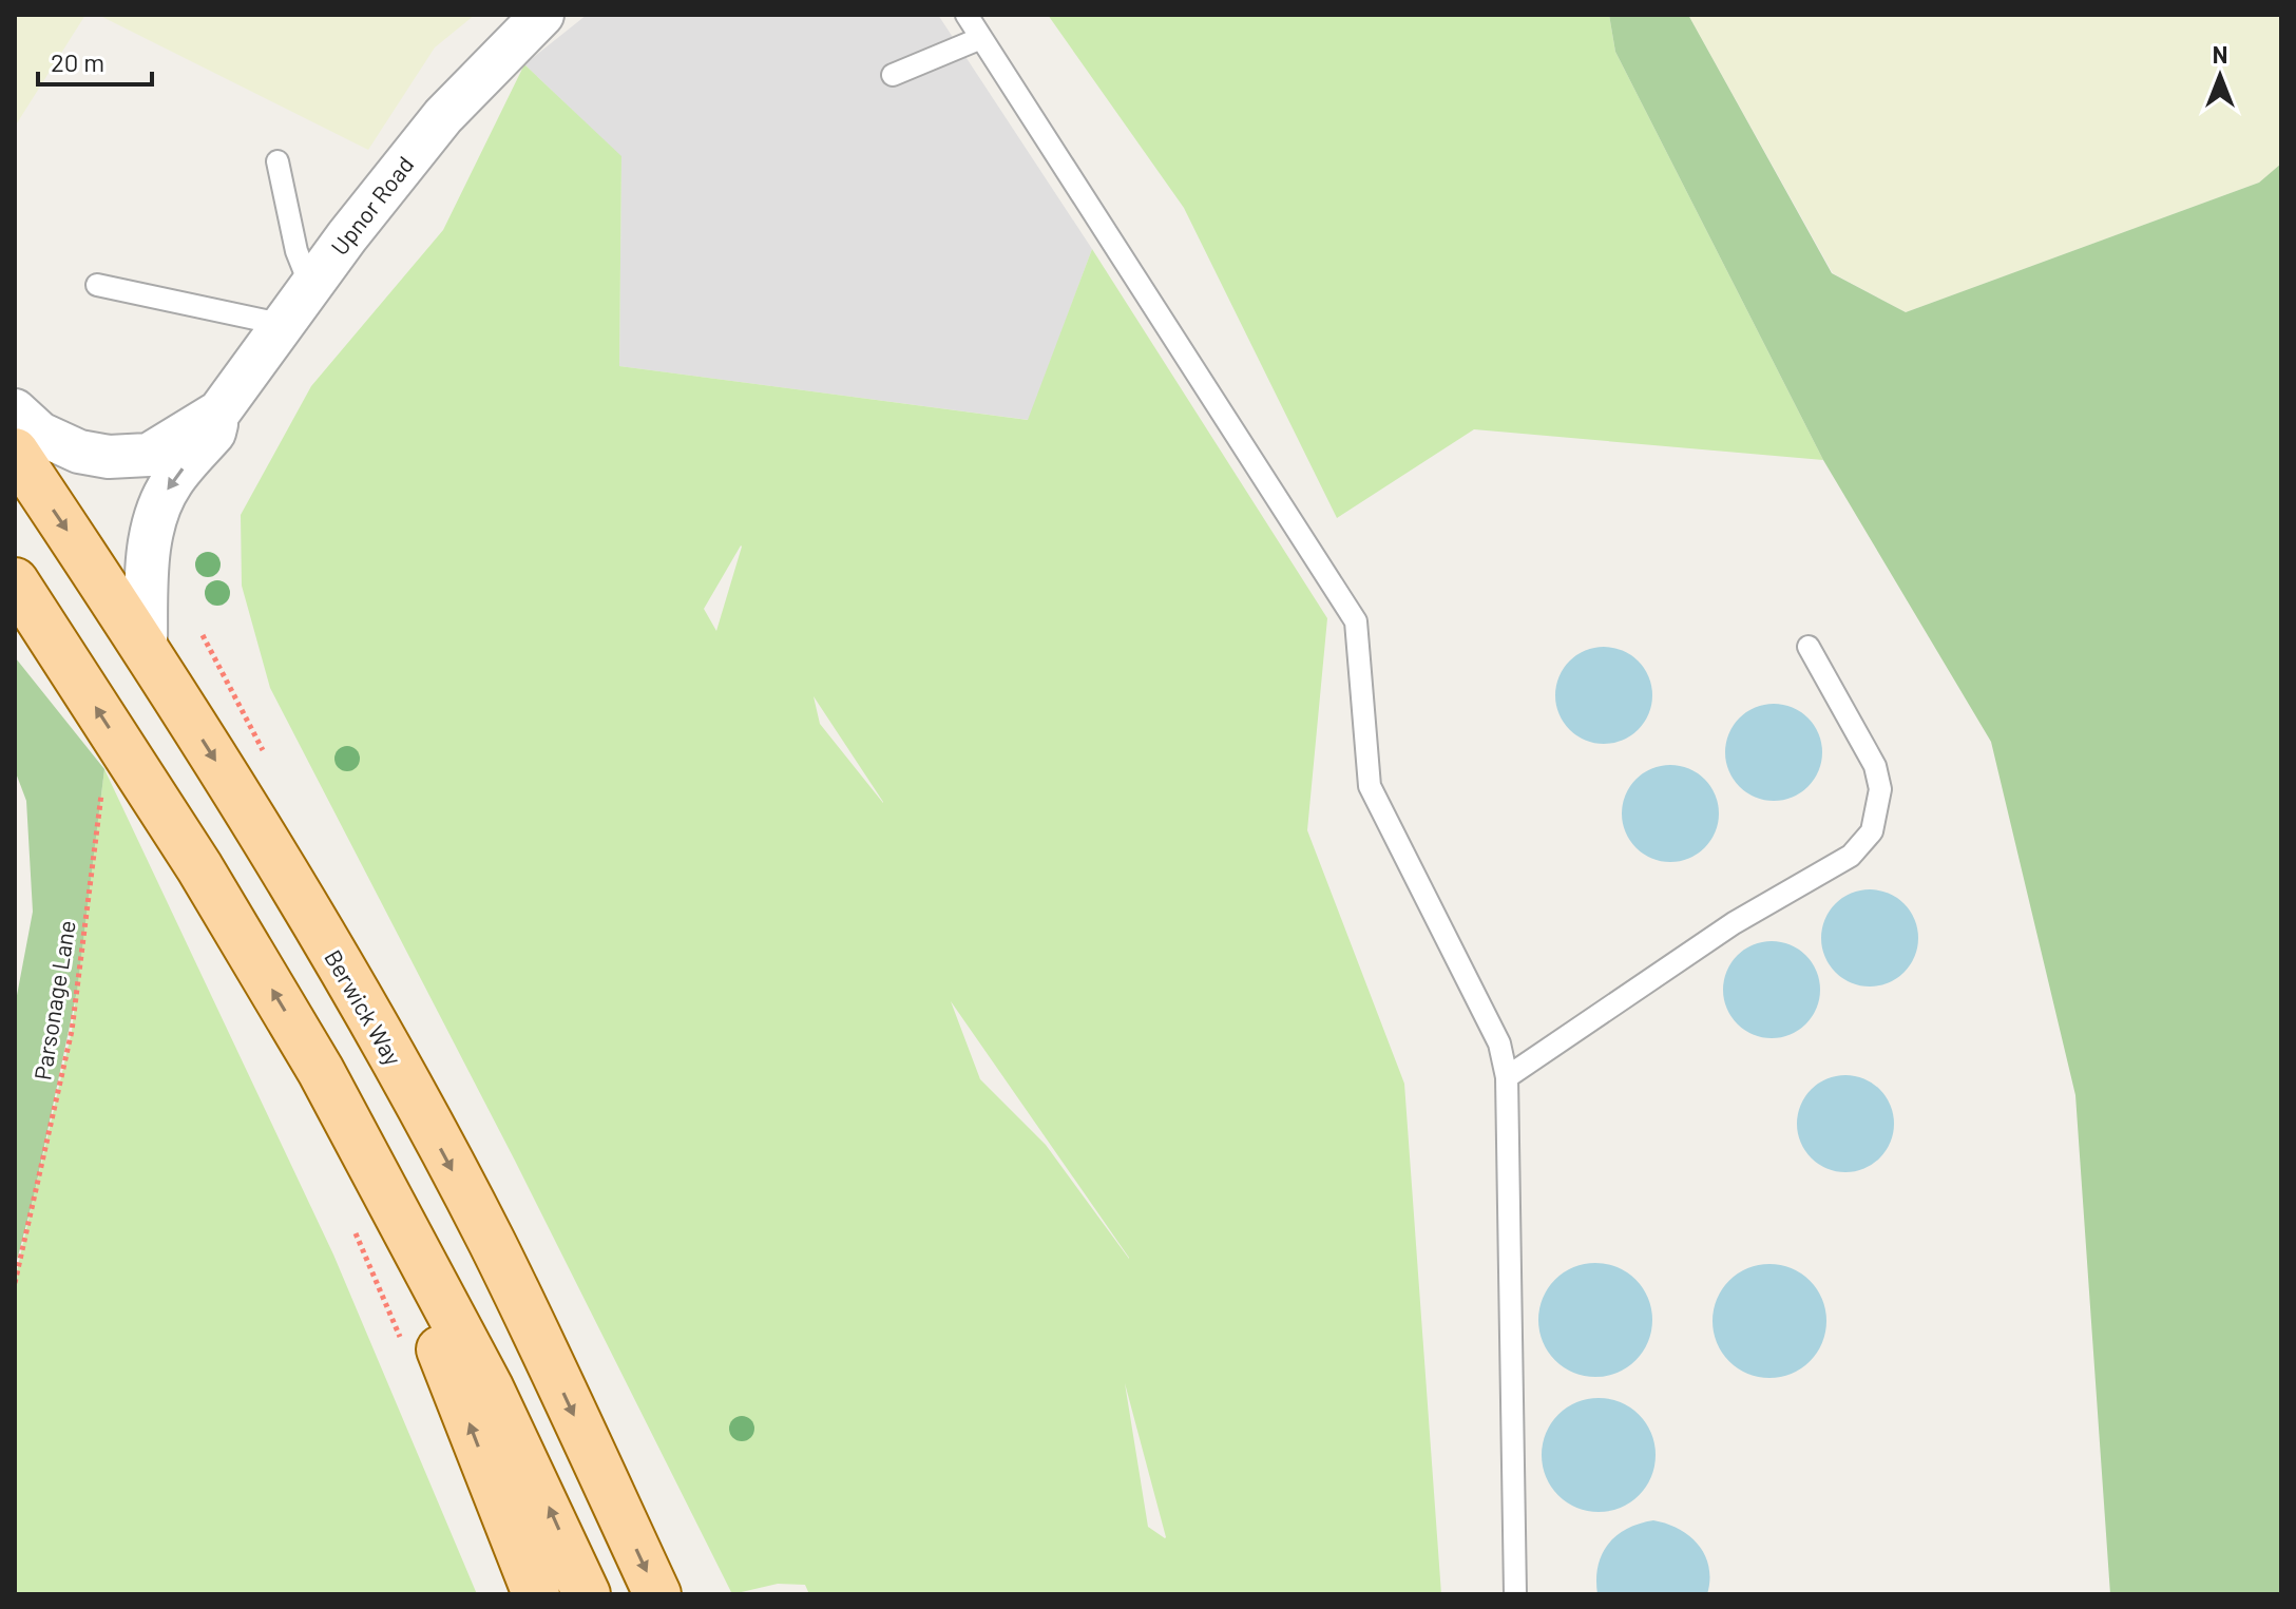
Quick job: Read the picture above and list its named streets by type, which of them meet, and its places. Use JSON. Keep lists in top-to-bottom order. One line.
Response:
{"streets":{"main road":["Berwick Way"],"street":["Upnor Road"],"path":["Parsonage Lane"]},"scale_bar":"20 m","north":"top"}
